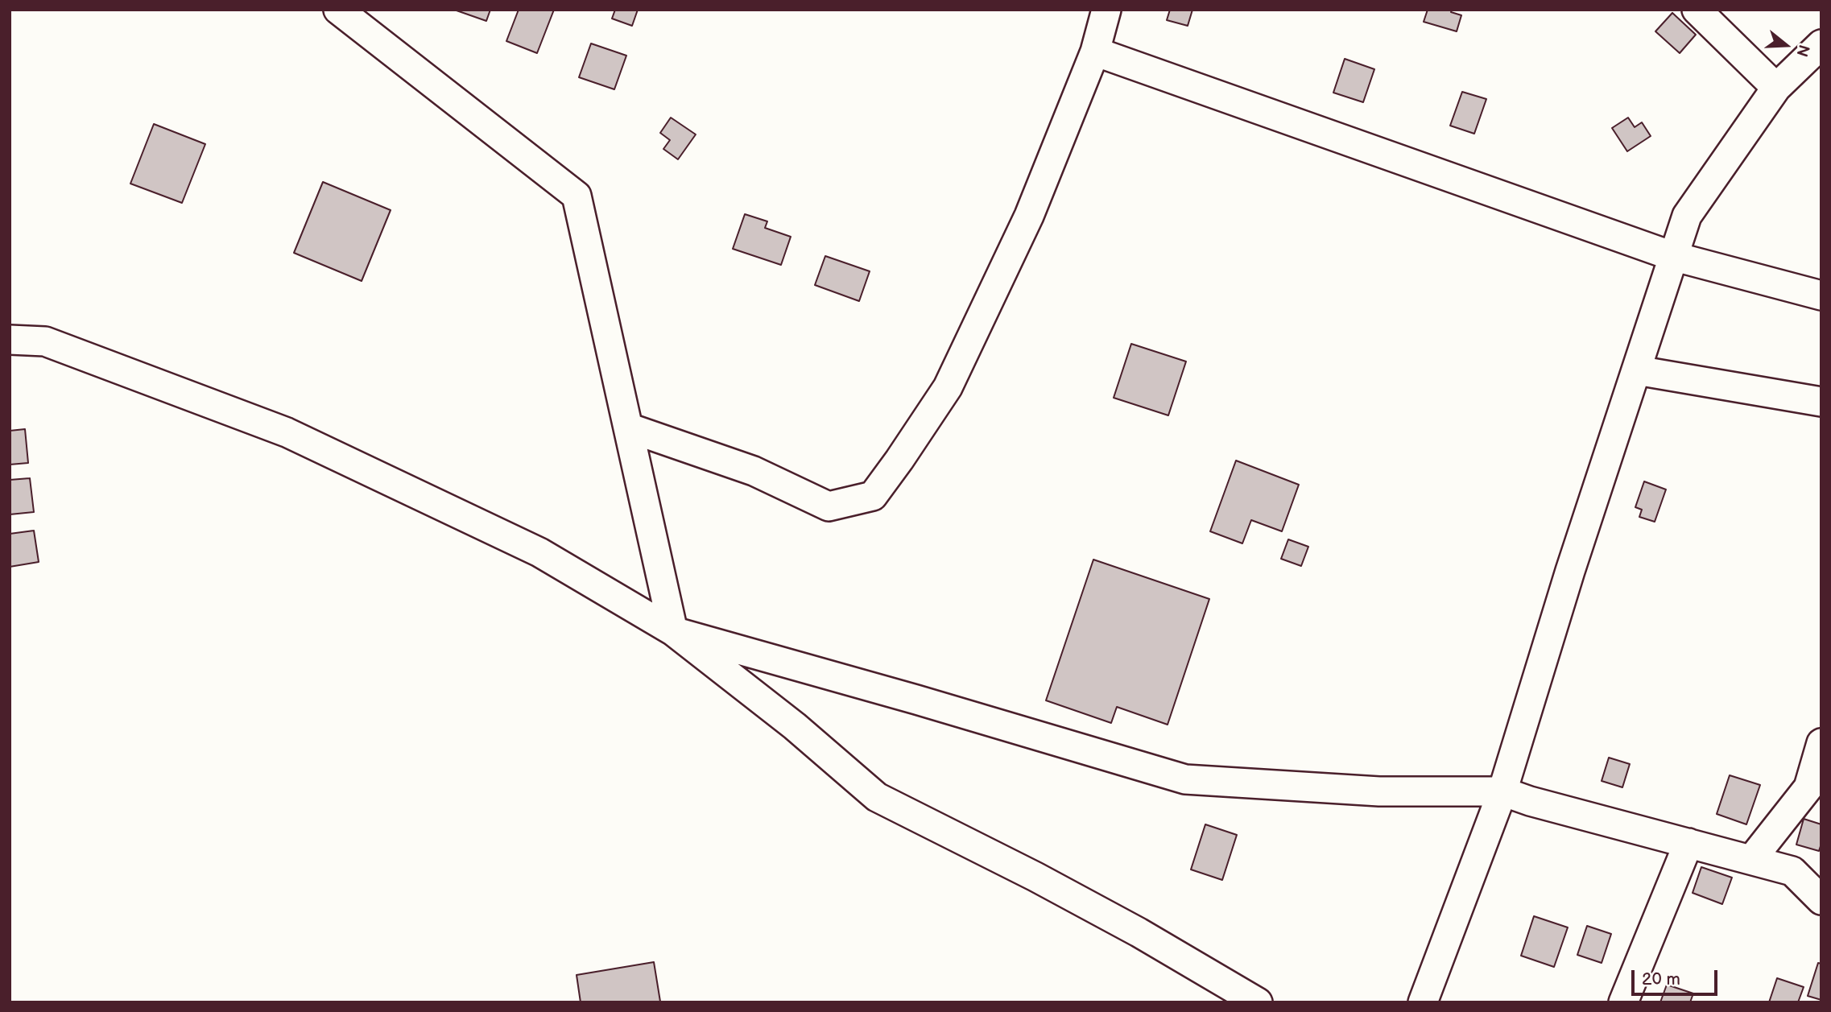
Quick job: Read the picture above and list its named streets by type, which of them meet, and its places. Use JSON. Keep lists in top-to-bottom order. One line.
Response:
{"scale_bar":"20 m","north":"right"}
